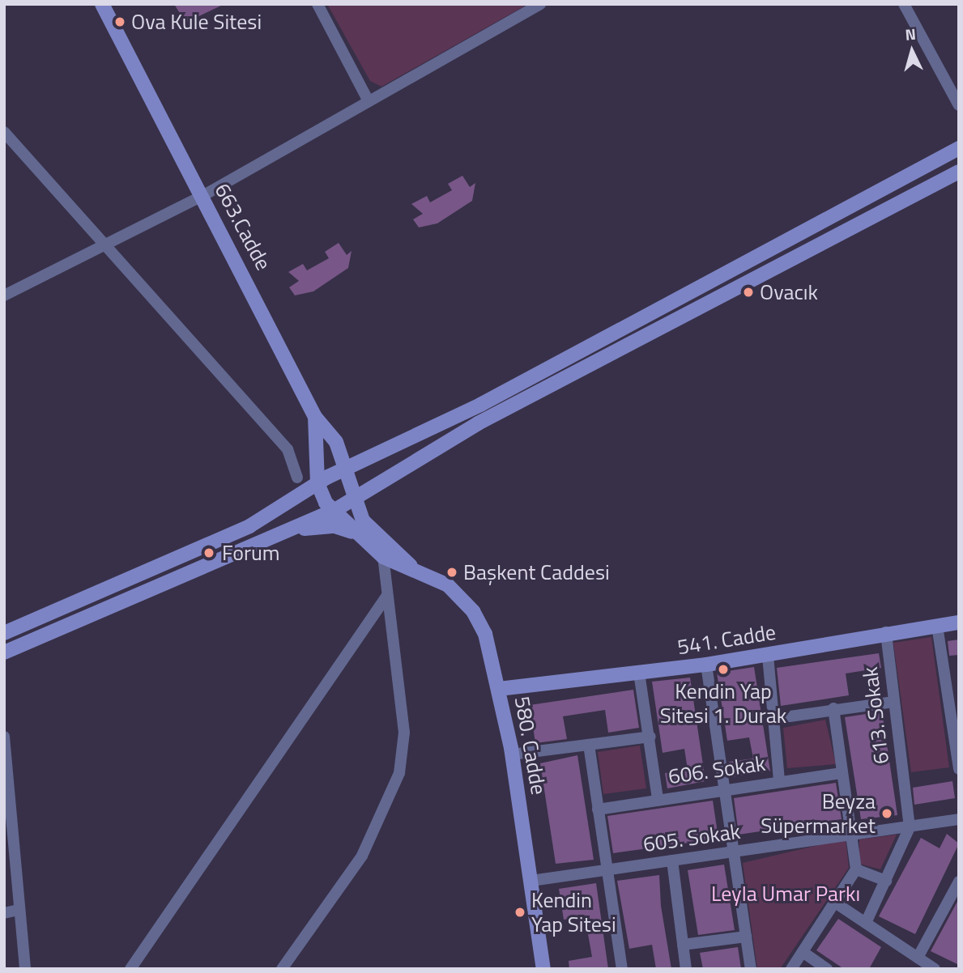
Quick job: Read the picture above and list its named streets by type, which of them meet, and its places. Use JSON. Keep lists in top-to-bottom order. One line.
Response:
{"streets":{"main road":["663.Cadde","541. Cadde","580. Cadde"],"street":["613. Sokak","606. Sokak","605. Sokak"]},"crossings":[["663.Cadde","580. Cadde"],["541. Cadde","613. Sokak"],["541. Cadde","580. Cadde"],["613. Sokak","605. Sokak"],["580. Cadde","605. Sokak"]],"parks":["Leyla Umar Parkı"],"places":["Ova Kule Sitesi","Ovacık","Forum","Başkent Caddesi","Kendin Yap Sitesi 1. Durak","Beyza Süpermarket","Kendin Yap Sitesi"],"north":"top"}
